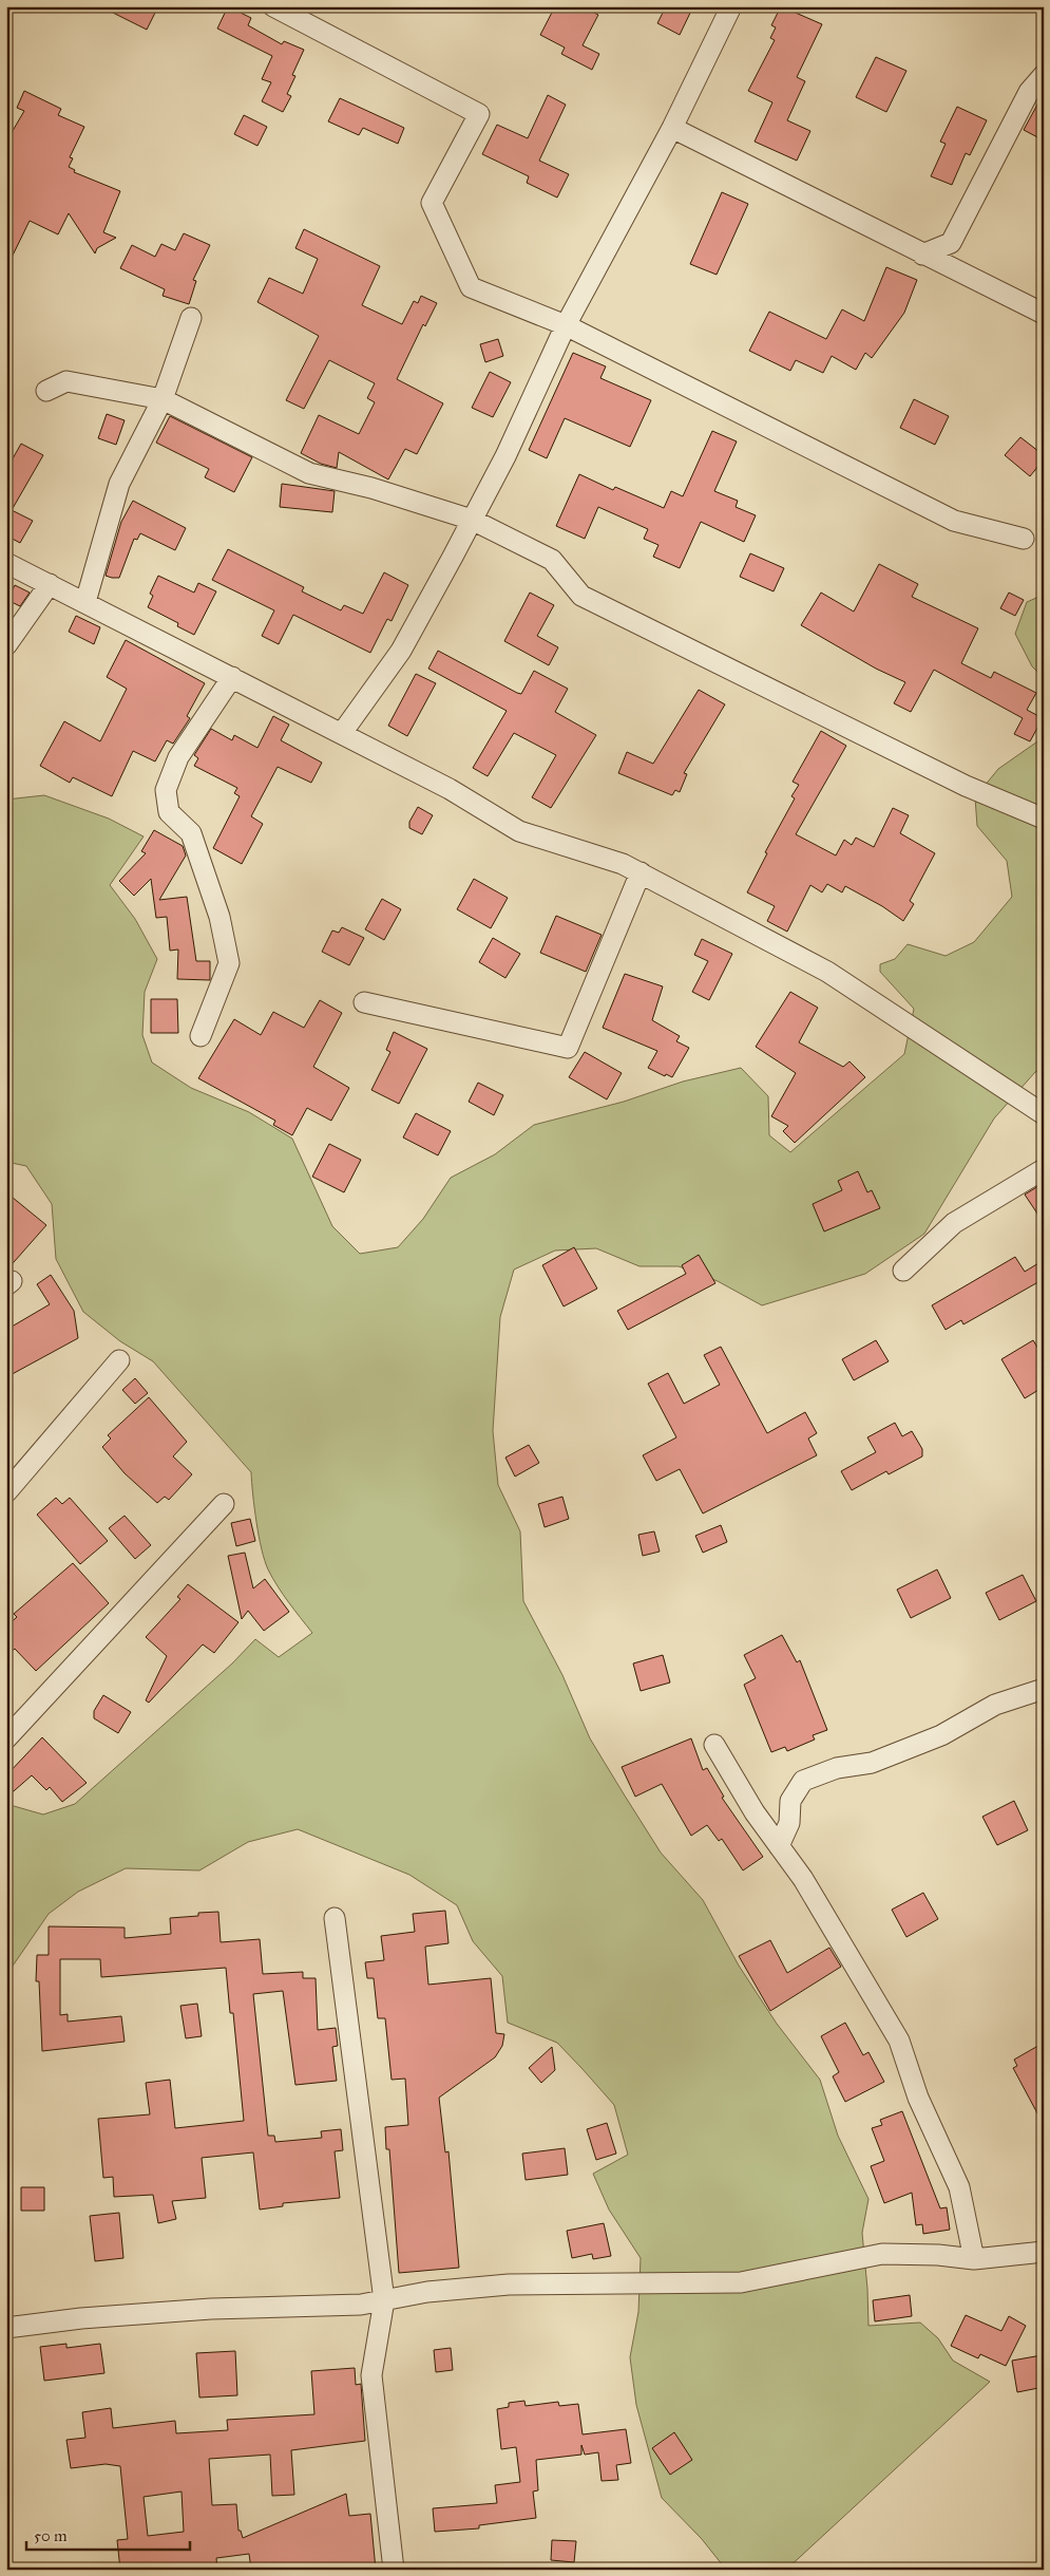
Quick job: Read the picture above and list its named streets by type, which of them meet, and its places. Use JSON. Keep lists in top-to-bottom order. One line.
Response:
{"scale_bar":"50 m"}
